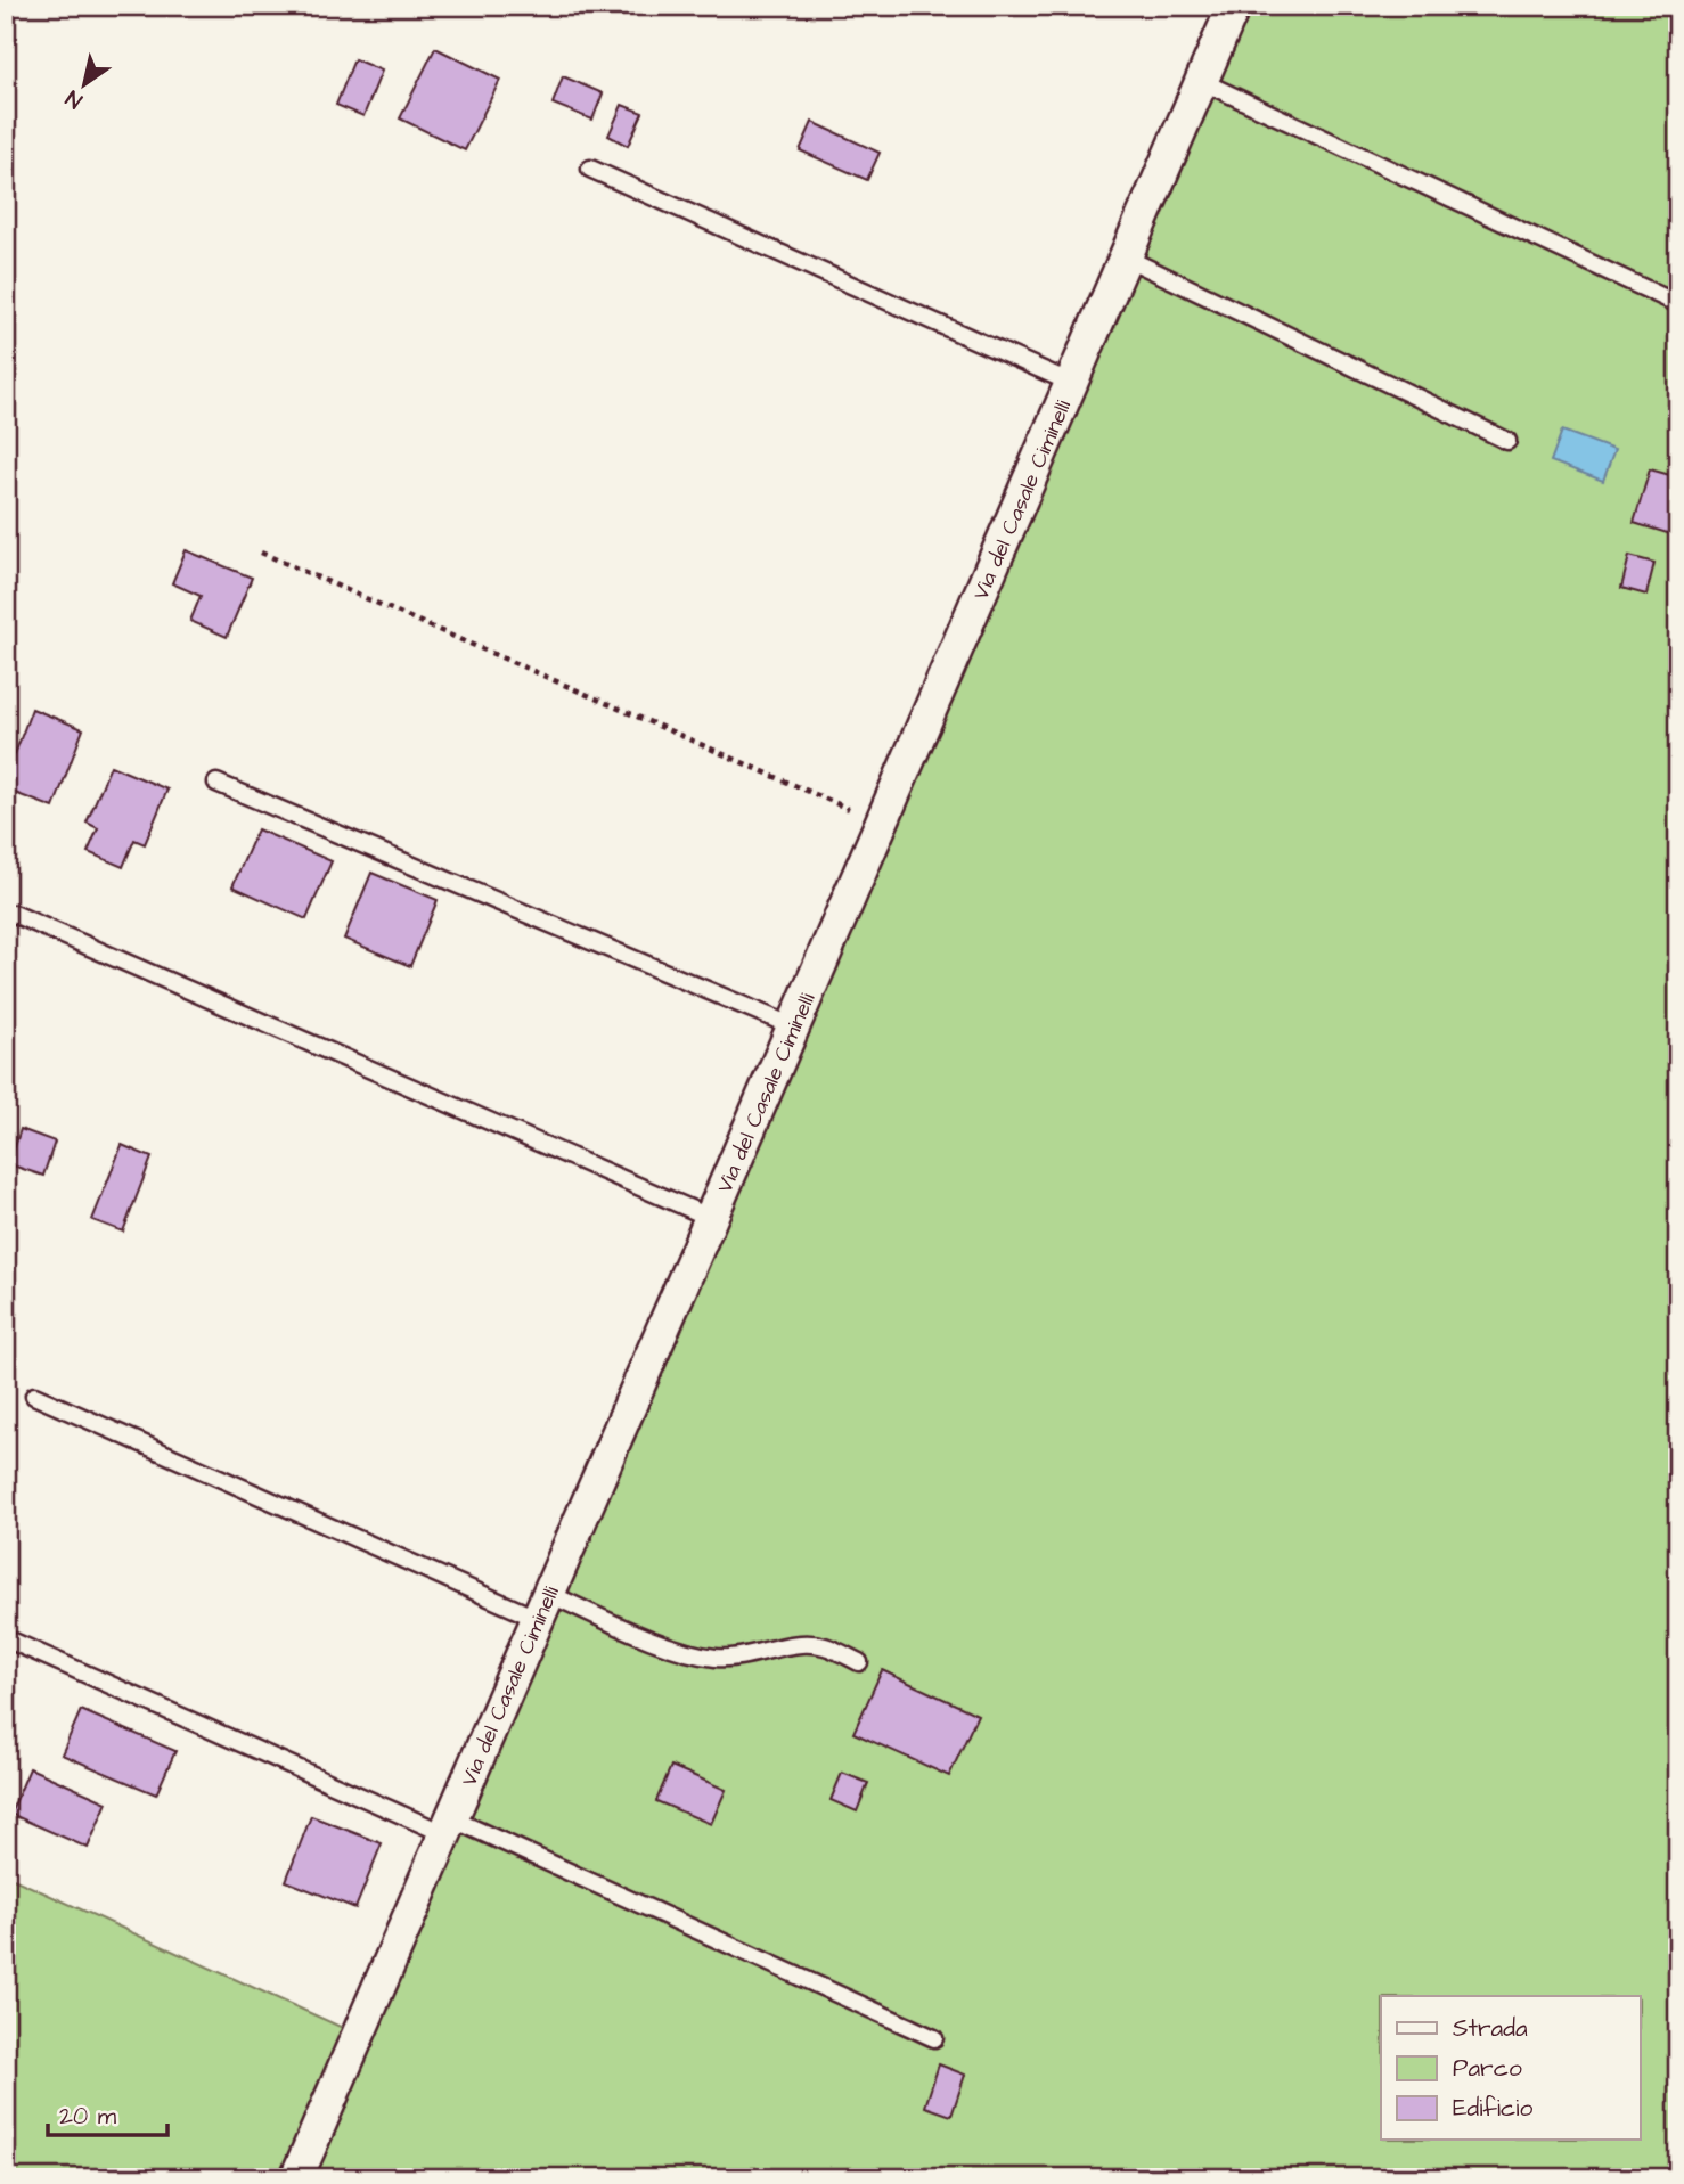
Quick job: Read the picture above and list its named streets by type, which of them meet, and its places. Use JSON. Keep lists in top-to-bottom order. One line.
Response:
{"streets":{"street":["Via del Casale Ciminelli"]},"legend":["Strada","Parco","Edificio"],"scale_bar":"20 m","north":"bottom left"}
